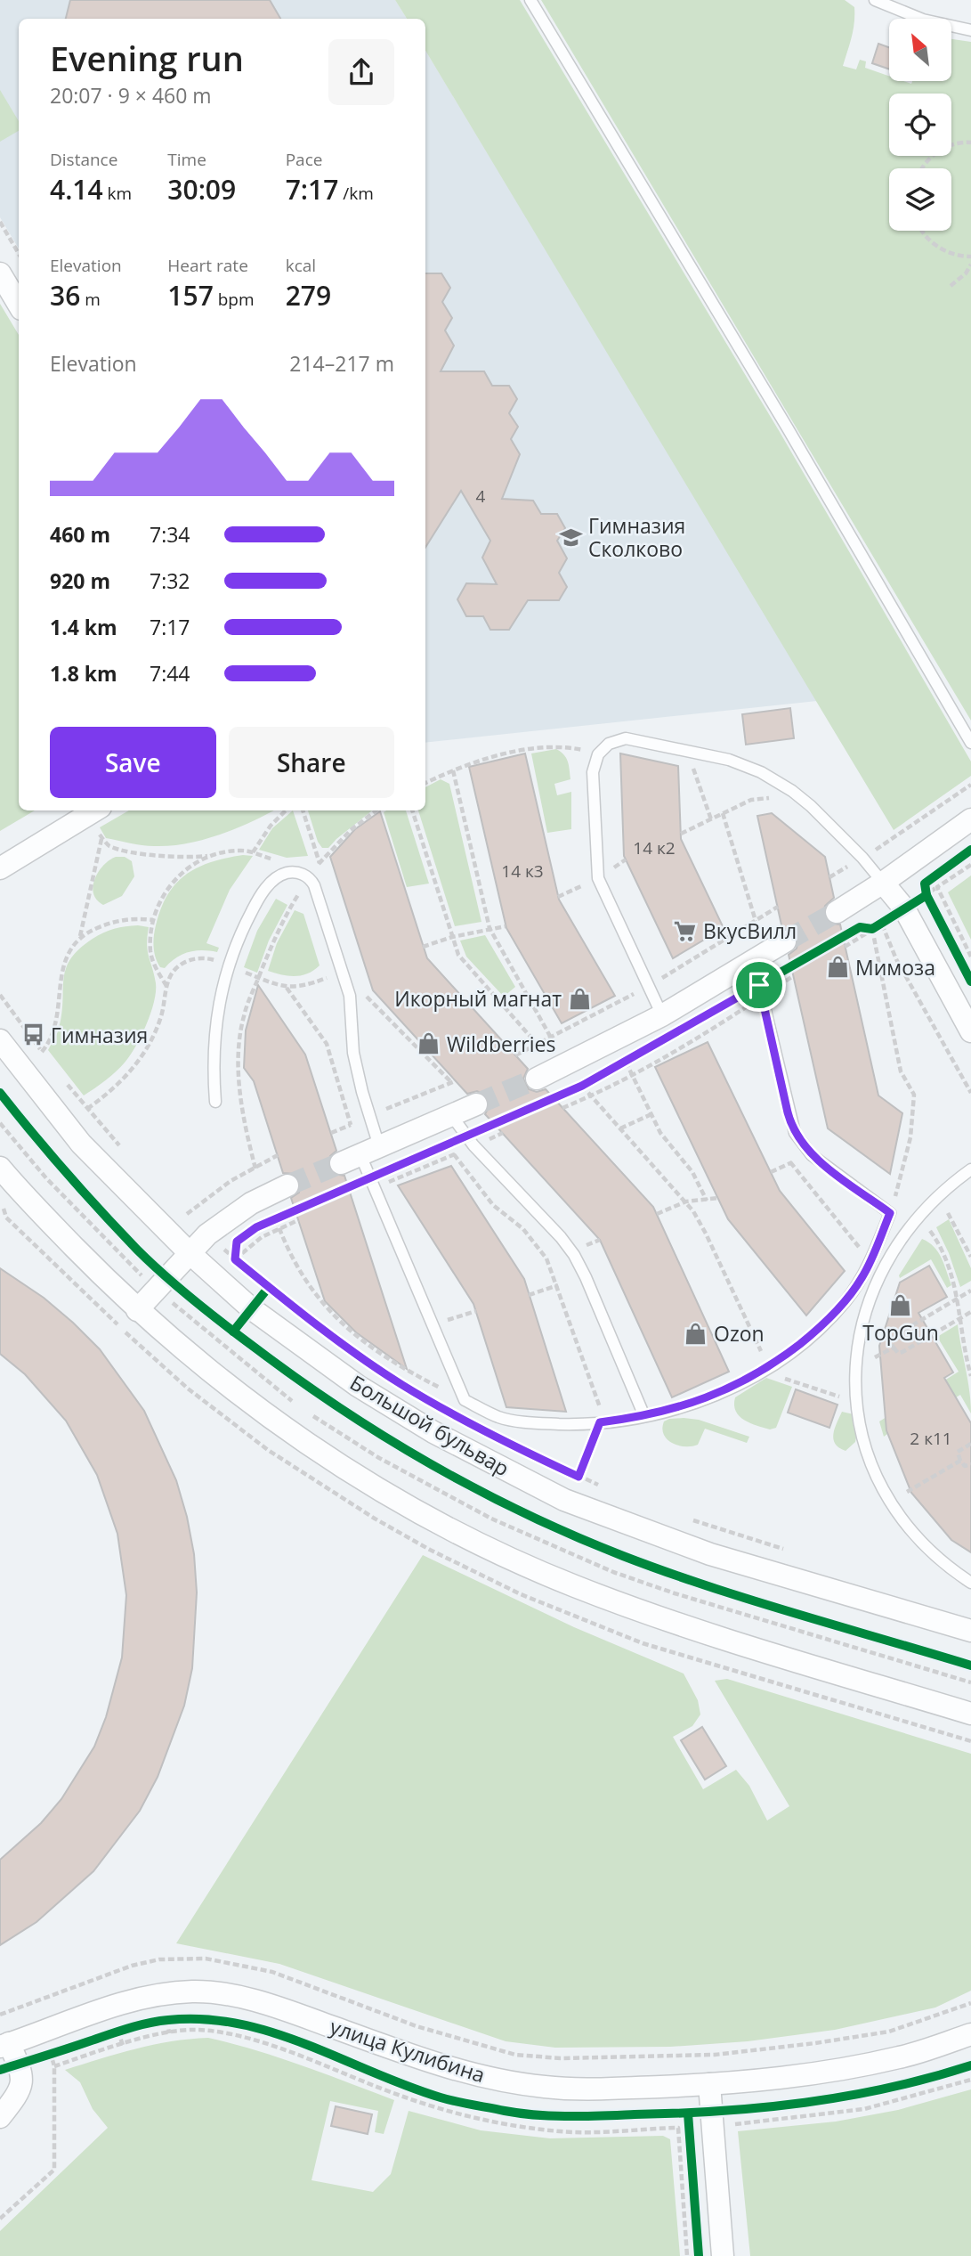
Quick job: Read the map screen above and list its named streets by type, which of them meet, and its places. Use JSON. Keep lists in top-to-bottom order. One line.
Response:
{"streets":{"street":["Большой бульвар","улица Кулибина"]},"places":{"school or university":["Гимназия Сколково"],"supermarket":["ВкусВилл"],"shop":["Мимоза","Икорный магнат","Wildberries","TopGun","Ozon"],"bus stop":["Гимназия"]},"house_numbers":["4","14 к2","14 к3","2 к11"],"north":"top left","page":{"heading":["Evening run","20:07 · 9 × 460 m"],"stats":[["Distance","4.14 km"],["Time","30:09"],["Pace","7:17 /km"],["Elevation","36 m"],["Heart rate","157 bpm"],["kcal","279"]],"chart":["Elevation","214–217 m"],"list":[{"name":"460 m","note":"7:34"},{"name":"920 m","note":"7:32"},{"name":"1.4 km","note":"7:17"},{"name":"1.8 km","note":"7:44"}],"buttons":["Save","Share"]}}
